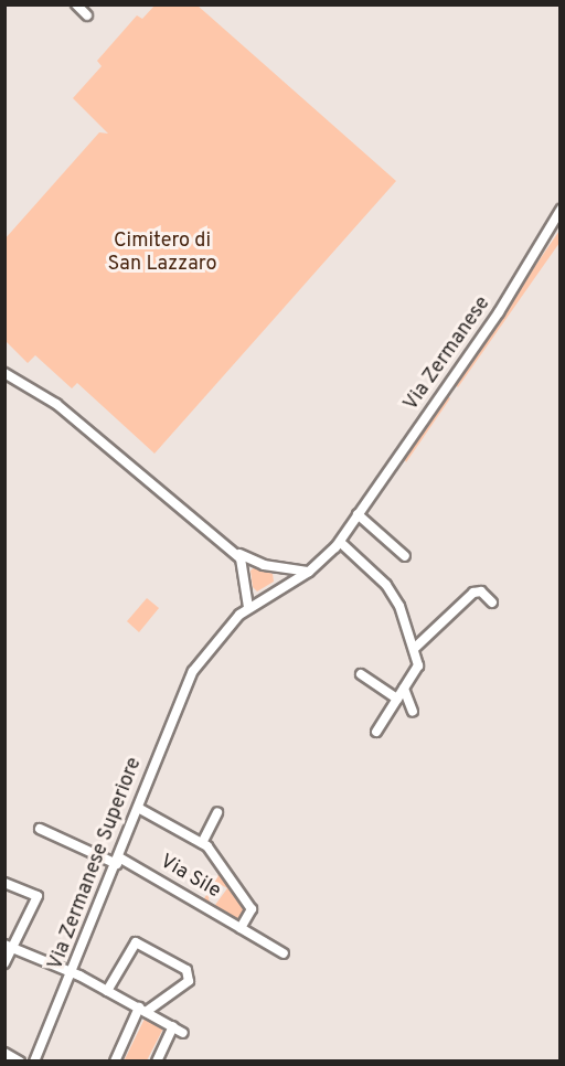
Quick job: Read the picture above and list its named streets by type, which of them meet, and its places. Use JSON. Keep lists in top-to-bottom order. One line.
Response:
{"streets":{"street":["Via Zermanese","Via Zermanese Superiore","Via Sile"]},"crossings":[["Via Zermanese","Via Zermanese Superiore"],["Via Zermanese Superiore","Via Sile"]],"parks":["Cimitero di San Lazzaro"]}
